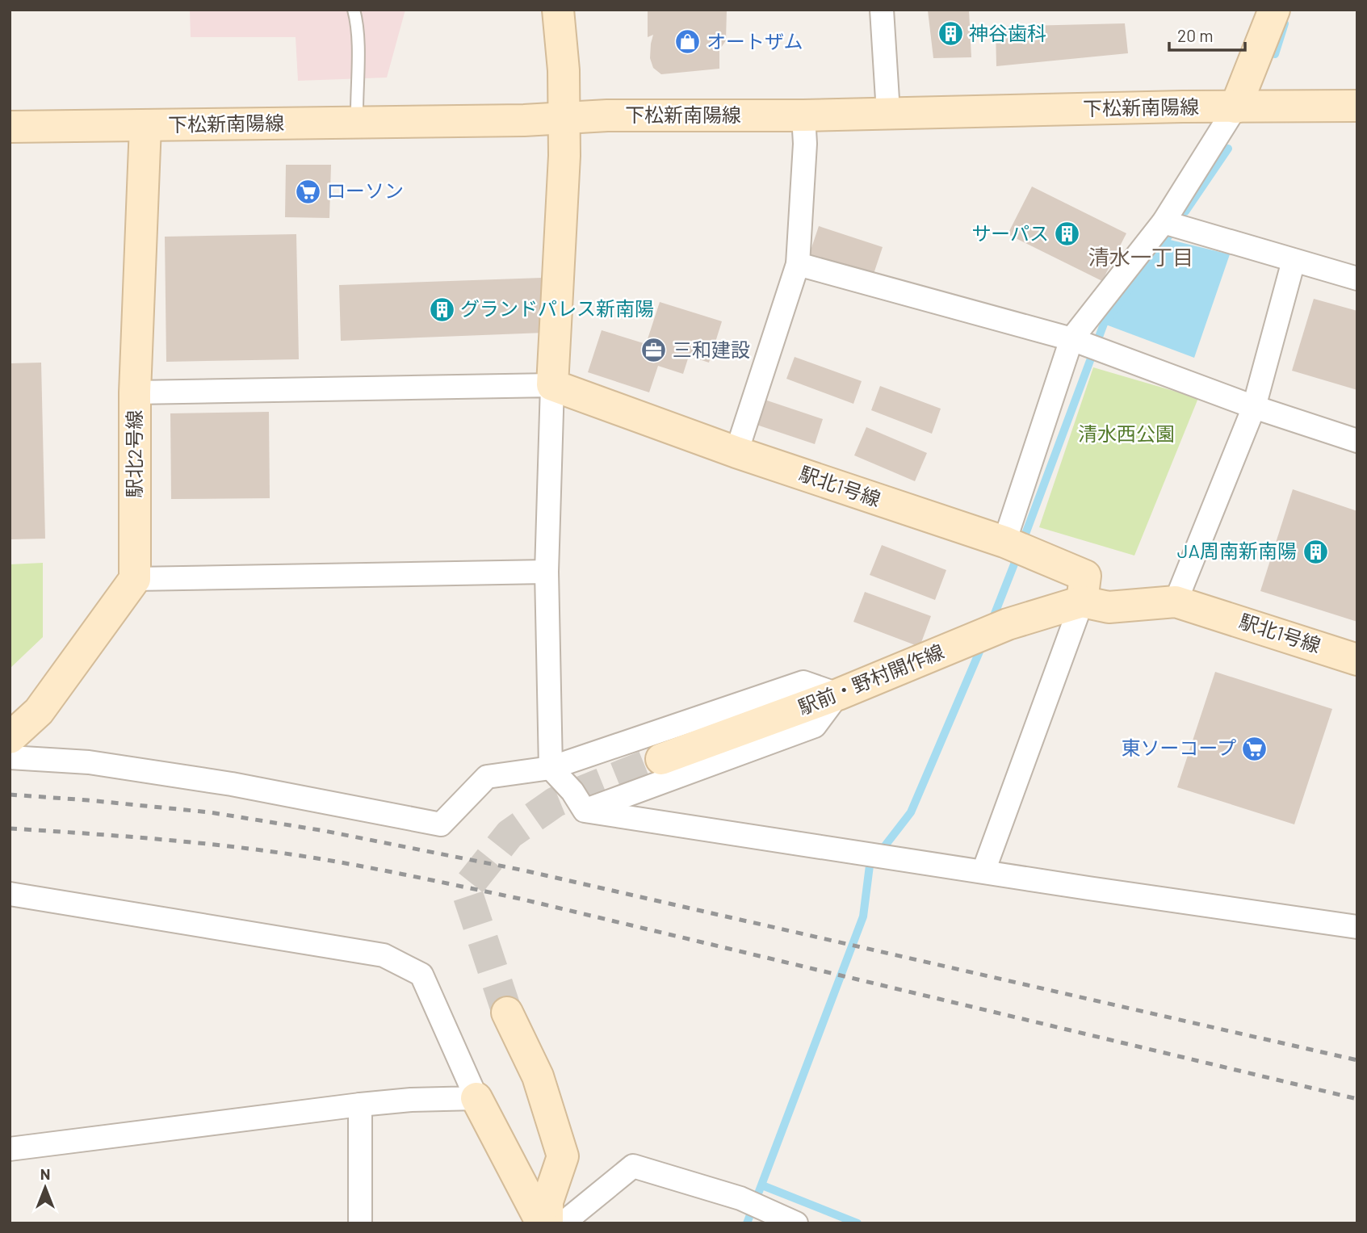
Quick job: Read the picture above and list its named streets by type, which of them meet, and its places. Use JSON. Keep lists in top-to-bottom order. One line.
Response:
{"streets":{"street":["下松新南陽線","駅北2号線","駅北1号線","駅前・野村開作線"]},"crossings":[["下松新南陽線","駅北2号線"],["駅北1号線","駅前・野村開作線"]],"districts":["清水一丁目"],"parks":["清水西公園"],"places":{"building":["神谷歯科","サーパス","グランドパレス新南陽","JA周南新南陽"],"shop":["オートザム"],"supermarket":["ローソン","東ソーコープ"],"office":["三和建設"]},"scale_bar":"20 m","north":"top"}
